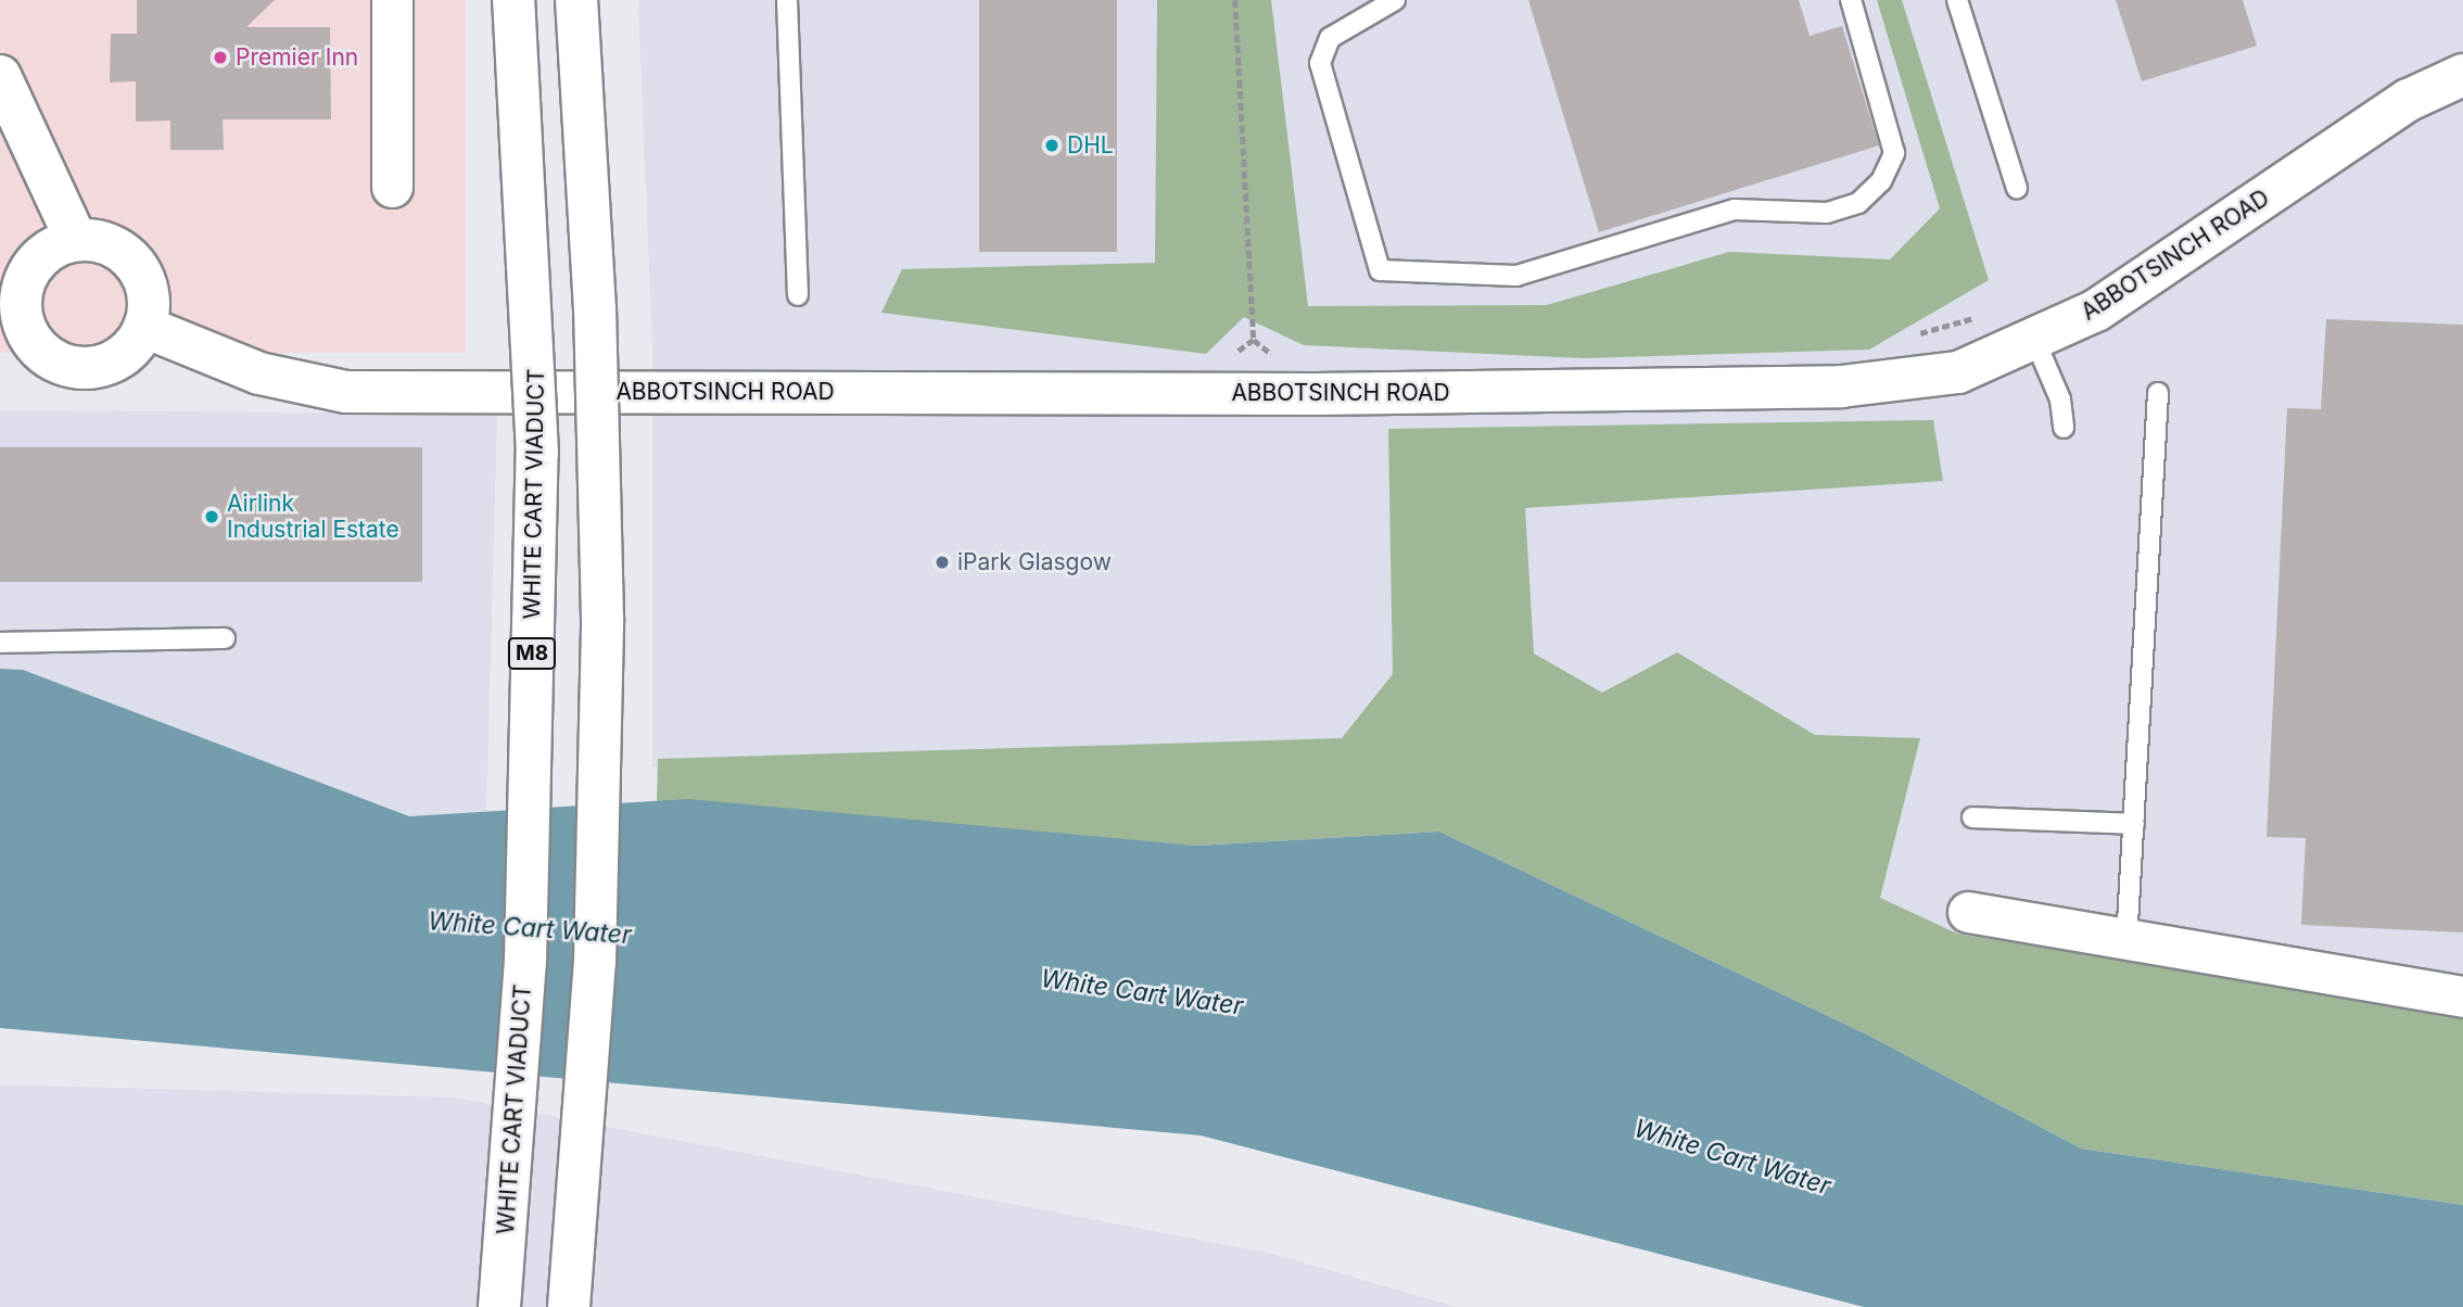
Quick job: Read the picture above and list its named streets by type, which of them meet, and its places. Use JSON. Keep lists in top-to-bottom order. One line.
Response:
{"streets":{"main road":["ABBOTSINCH ROAD","WHITE CART VIADUCT","M8"]},"water":["White Cart Water"],"places":["Premier Inn","DHL","Airlink Industrial Estate","iPark Glasgow"]}
